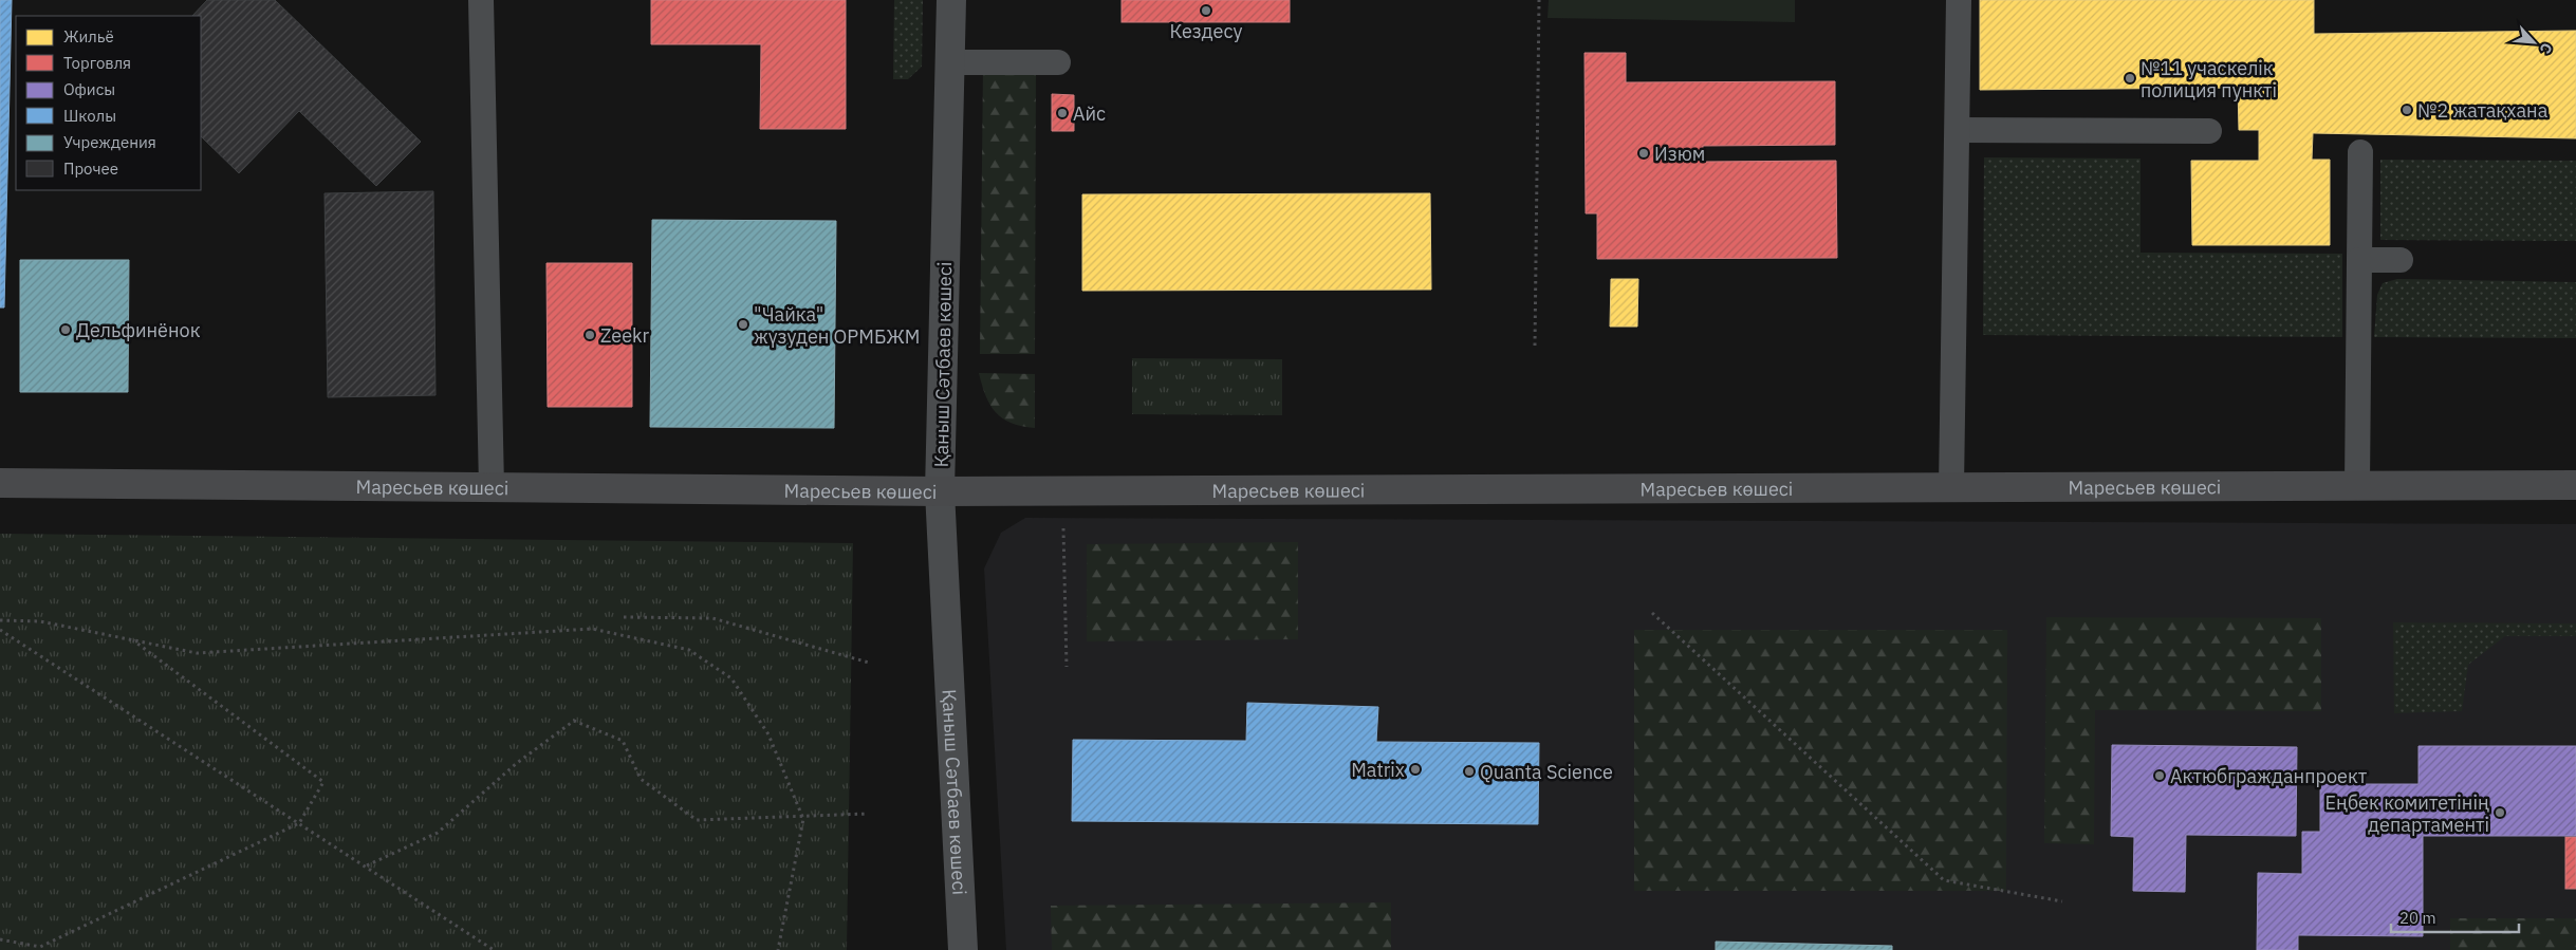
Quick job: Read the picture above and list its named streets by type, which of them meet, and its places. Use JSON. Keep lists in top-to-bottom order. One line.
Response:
{"streets":{"street":["Қаныш Сәтбаев көшесі","Маресьев көшесі"]},"crossings":[["Қаныш Сәтбаев көшесі","Маресьев көшесі"]],"places":["Кездесу","№11 учаскелік полиция пункті","№2 жатақхана","Айс","Изюм","\"Чайка\" жүзуден ОРМБЖМ","Дельфинёнок","Zeekr","Matrix","Quanta Science","Актюбгражданпроект","Еңбек комитетінің департаменті"],"legend":["Жильё","Торговля","Офисы","Школы","Учреждения","Прочее"],"scale_bar":"20 m","north":"bottom right"}
